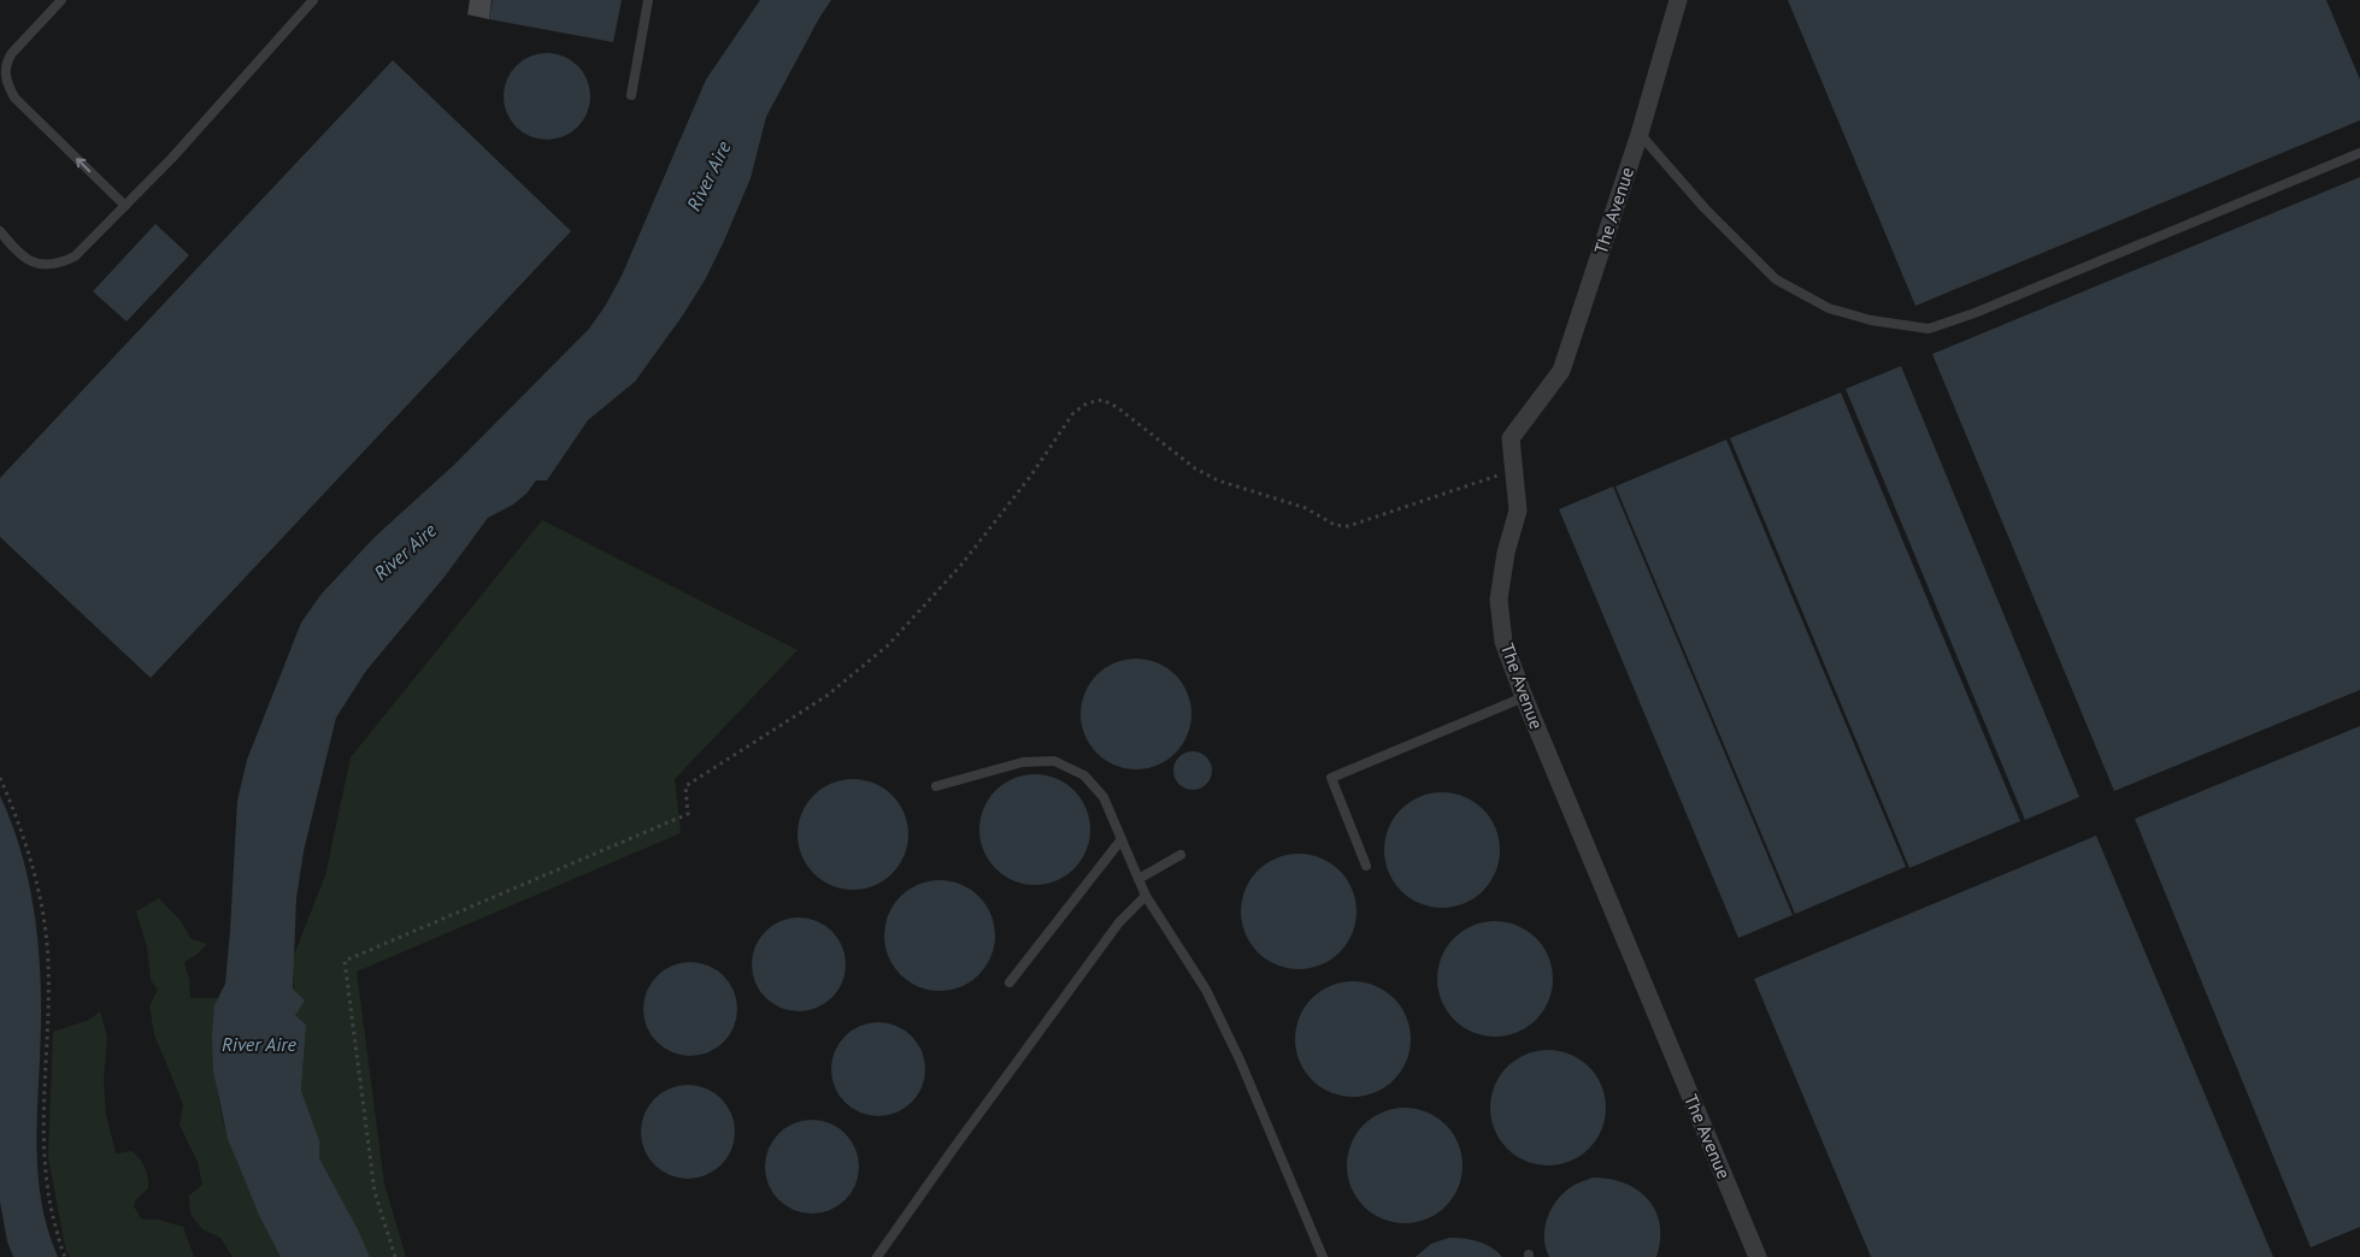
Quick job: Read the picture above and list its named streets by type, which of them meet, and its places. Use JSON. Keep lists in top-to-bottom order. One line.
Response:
{"streets":{"street":["The Avenue"]},"water":["River Aire"]}
